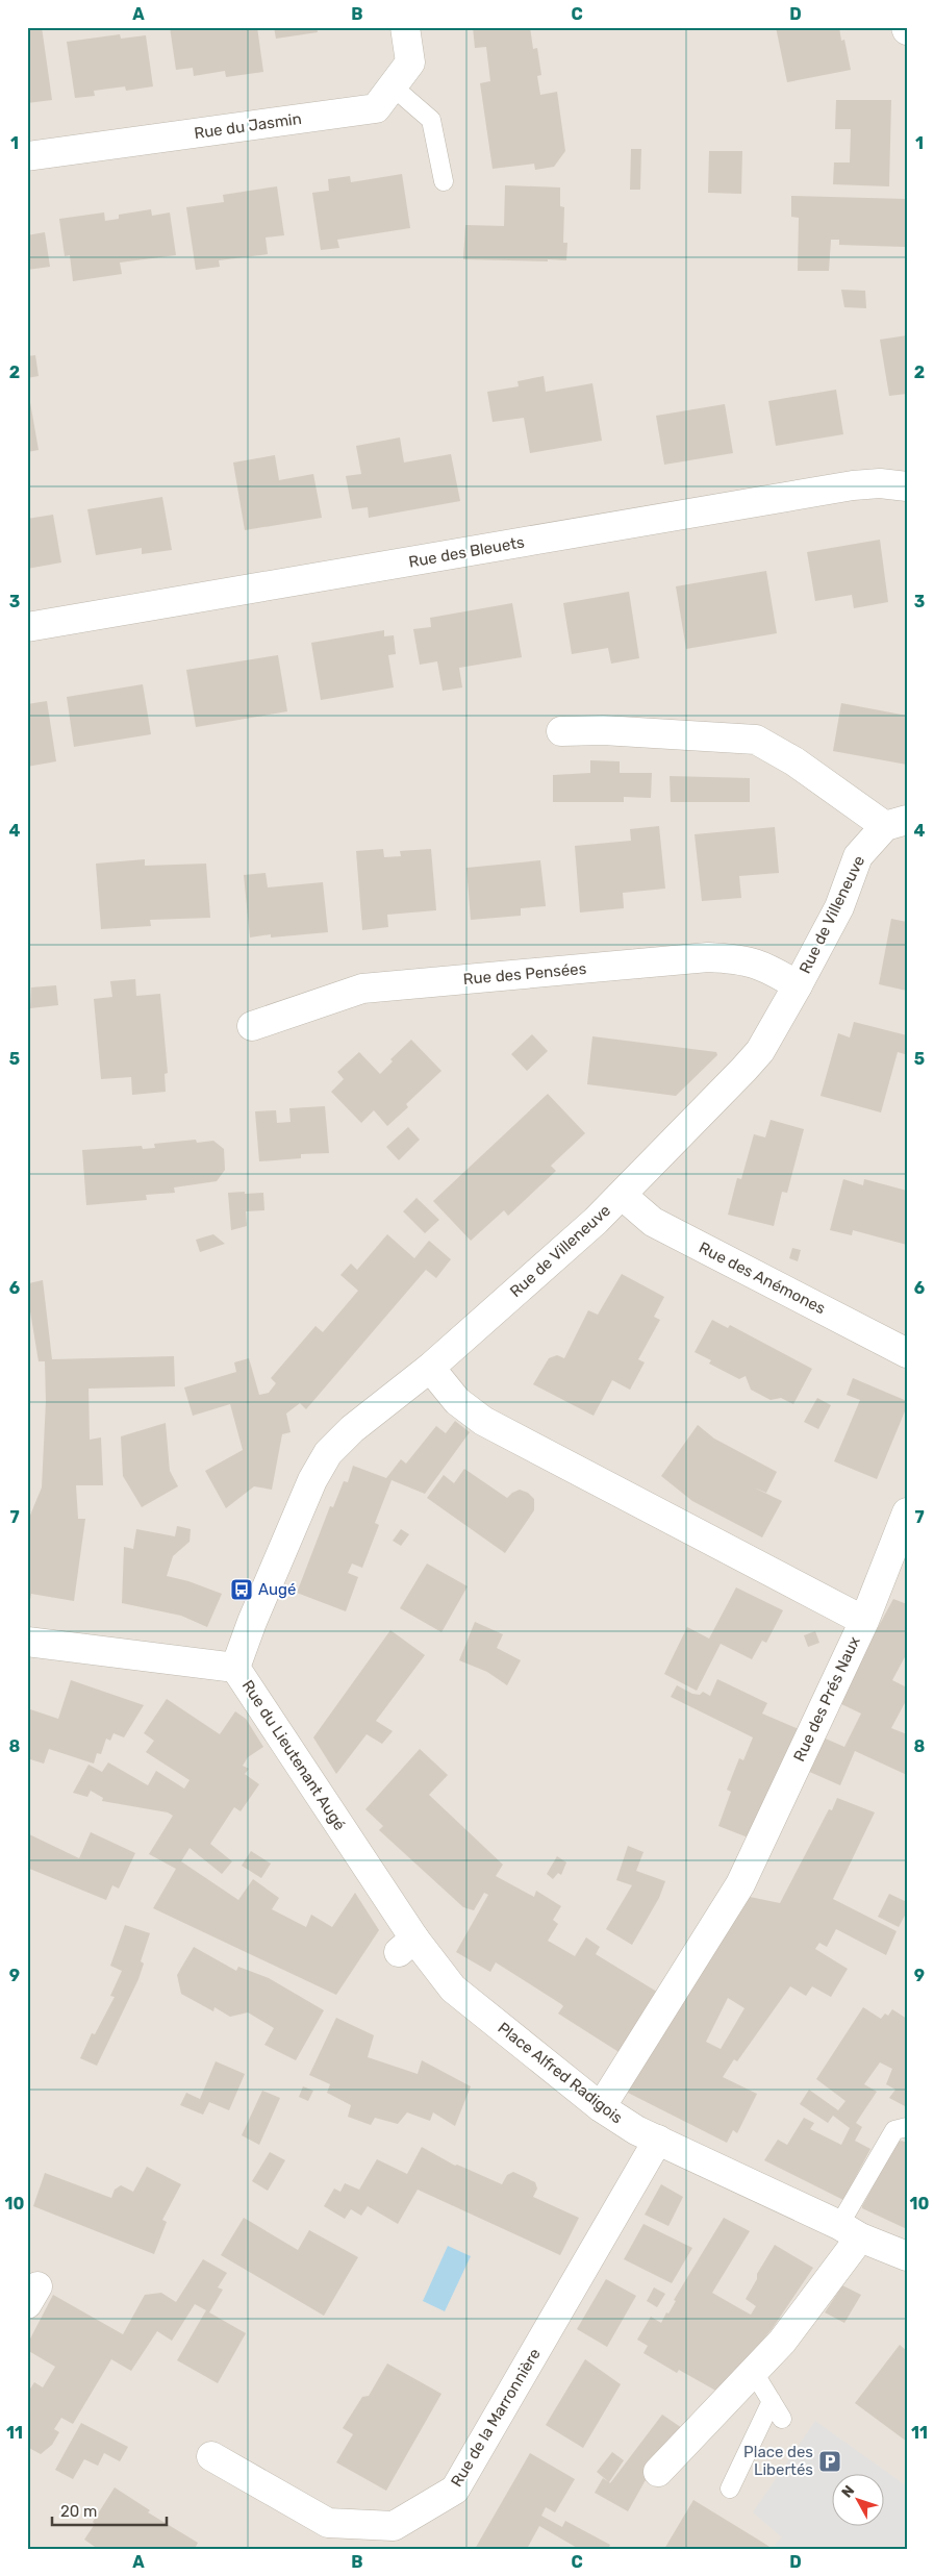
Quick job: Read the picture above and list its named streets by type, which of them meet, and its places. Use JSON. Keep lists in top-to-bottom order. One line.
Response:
{"streets":{"street":["Rue du Jasmin","Rue des Bleuets","Rue de Villeneuve","Rue des Pensées","Rue des Anémones","Rue des Prés Naux","Rue du Lieutenant Augé","Place Alfred Radigois","Rue de la Marronnière"]},"crossings":[["Rue de Villeneuve","Rue des Pensées"],["Rue de Villeneuve","Rue des Anémones"],["Rue de Villeneuve","Rue des Prés Naux"],["Rue de Villeneuve","Rue du Lieutenant Augé"],["Rue des Prés Naux","Place Alfred Radigois"],["Rue du Lieutenant Augé","Place Alfred Radigois"],["Place Alfred Radigois","Rue de la Marronnière"]],"places":{"bus stop":["Augé"],"parking":["Place des Libertés"]},"scale_bar":"20 m","north":"top left","grid":{"columns":["A","B","C","D"],"rows":["1","2","3","4","5","6","7","8","9","10","11"]}}
